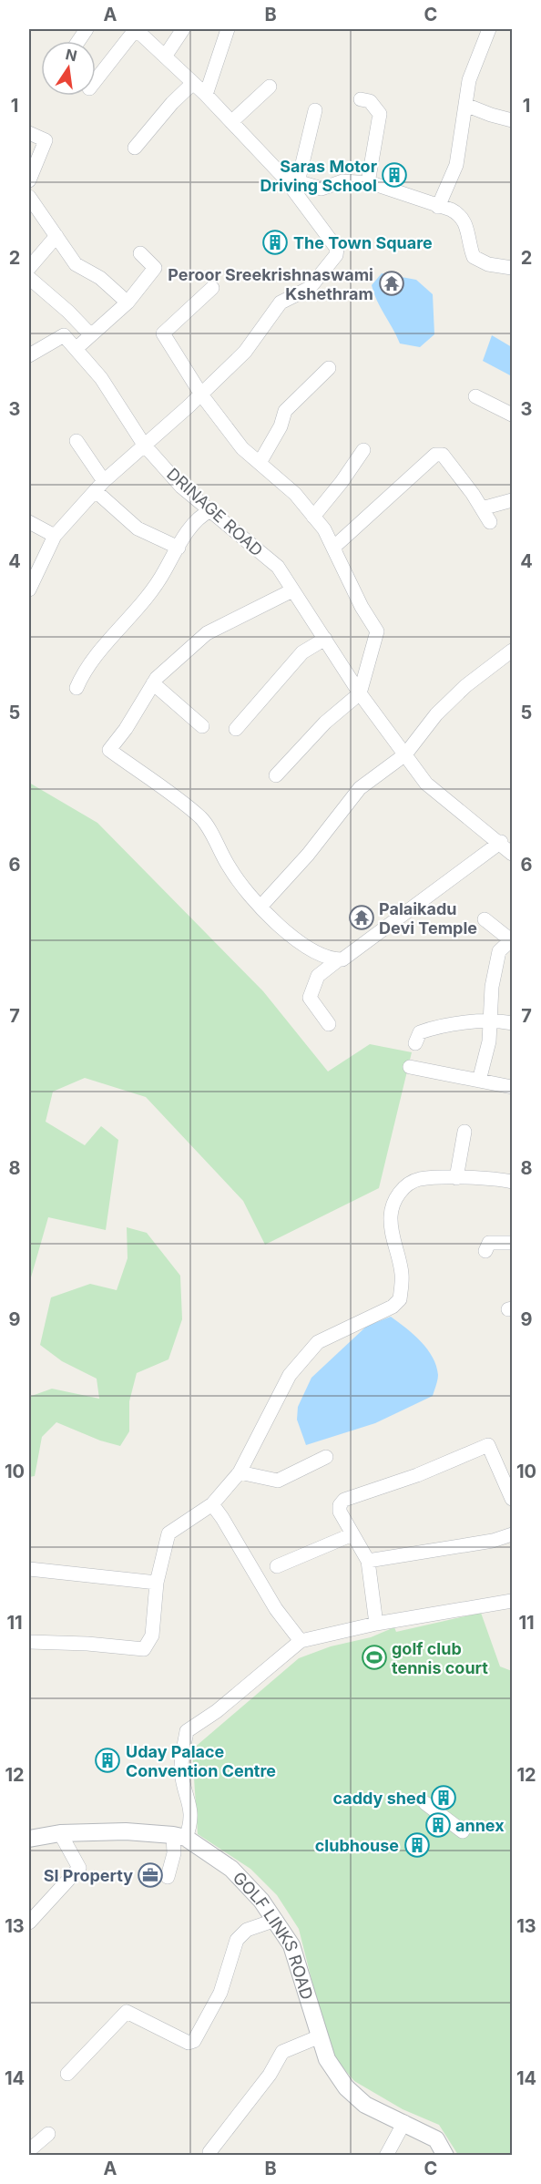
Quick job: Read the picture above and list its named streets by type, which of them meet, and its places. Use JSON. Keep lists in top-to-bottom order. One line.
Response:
{"streets":{"street":["DRINAGE ROAD","GOLF LINKS ROAD"]},"places":{"building":["Saras Motor Driving School","The Town Square","Uday Palace Convention Centre","caddy shed","annex","clubhouse"],"temple":["Peroor Sreekrishnaswami Kshethram","Palaikadu Devi Temple"],"sports":["golf club tennis court"],"office":["SI Property"]},"north":"top","grid":{"columns":["A","B","C"],"rows":["1","2","3","4","5","6","7","8","9","10","11","12","13","14"]}}
